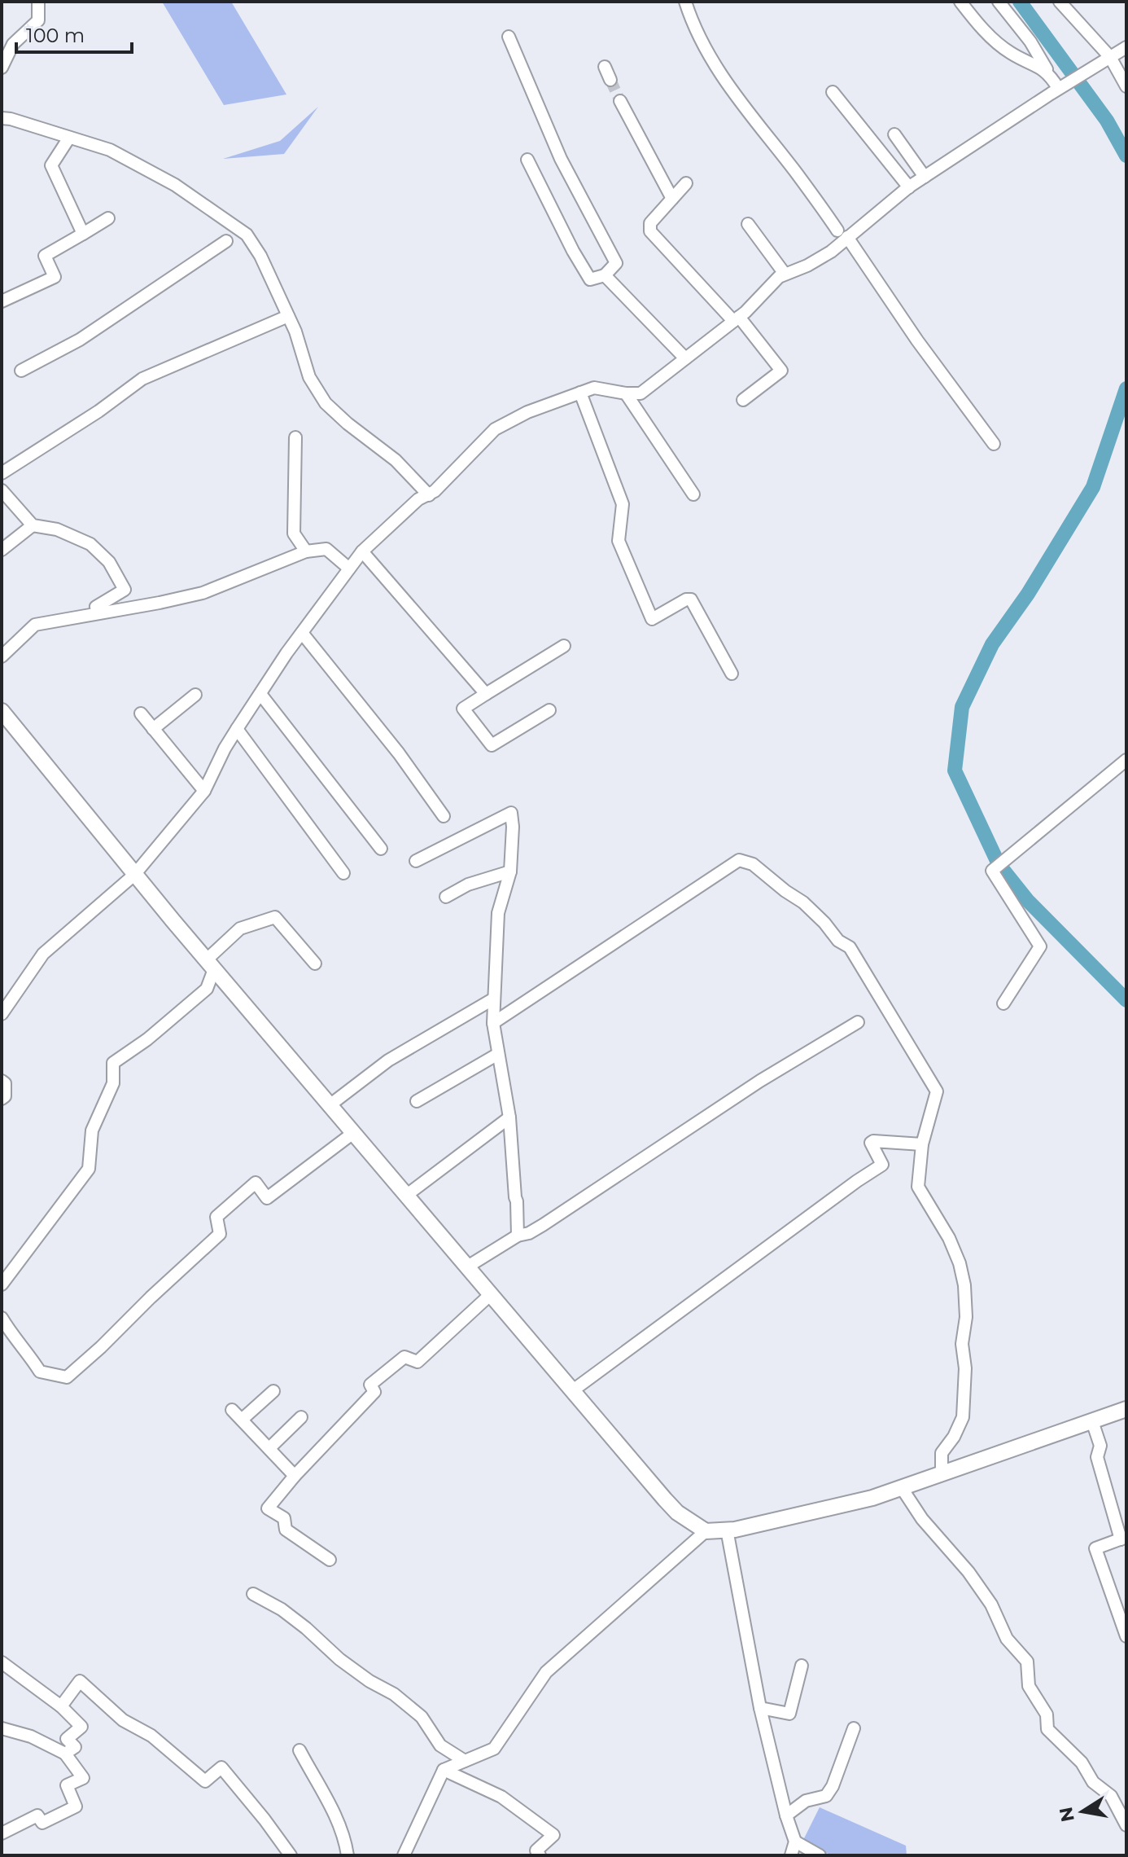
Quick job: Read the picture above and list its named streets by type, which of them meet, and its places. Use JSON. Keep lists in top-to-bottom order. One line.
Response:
{"scale_bar":"100 m","north":"left"}
